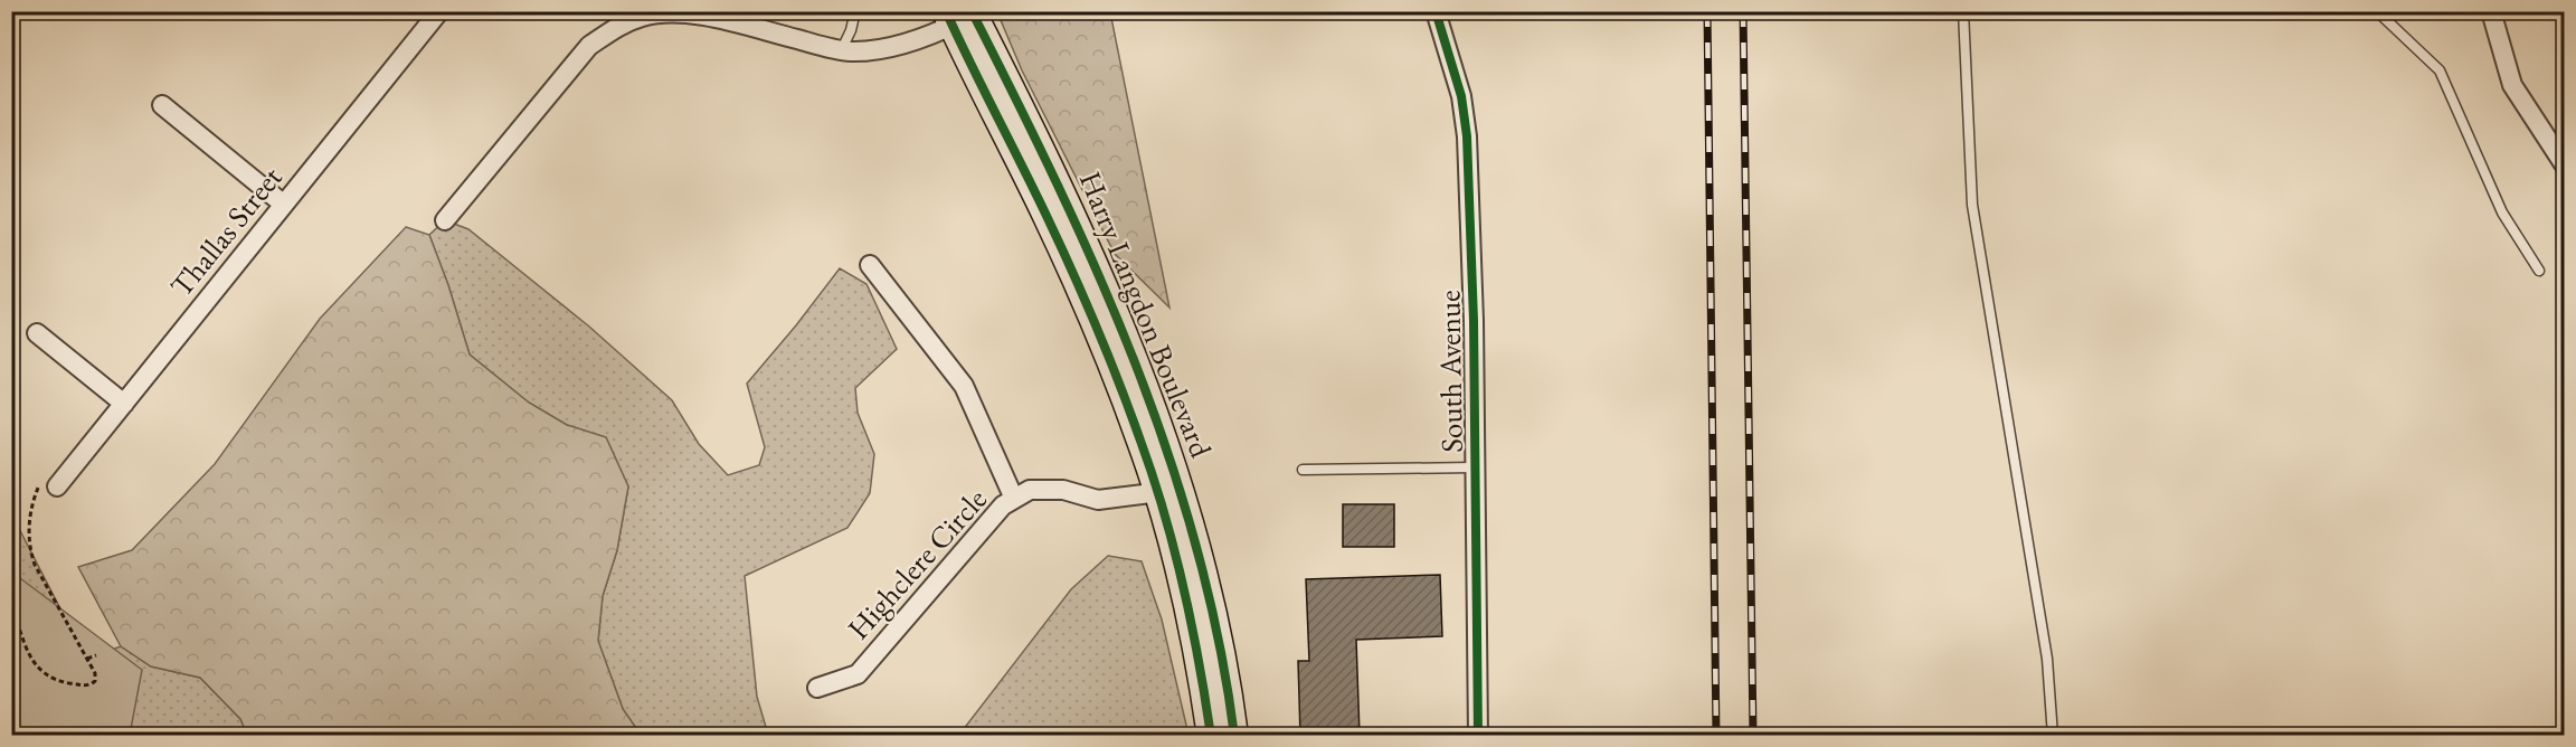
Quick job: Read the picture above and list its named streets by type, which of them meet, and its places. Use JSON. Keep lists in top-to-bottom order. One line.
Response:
{"streets":{"main road":["Harry Langdon Boulevard"],"street":["Thallas Street","South Avenue","Highclere Circle"]},"crossings":[["Harry Langdon Boulevard","Highclere Circle"]]}
